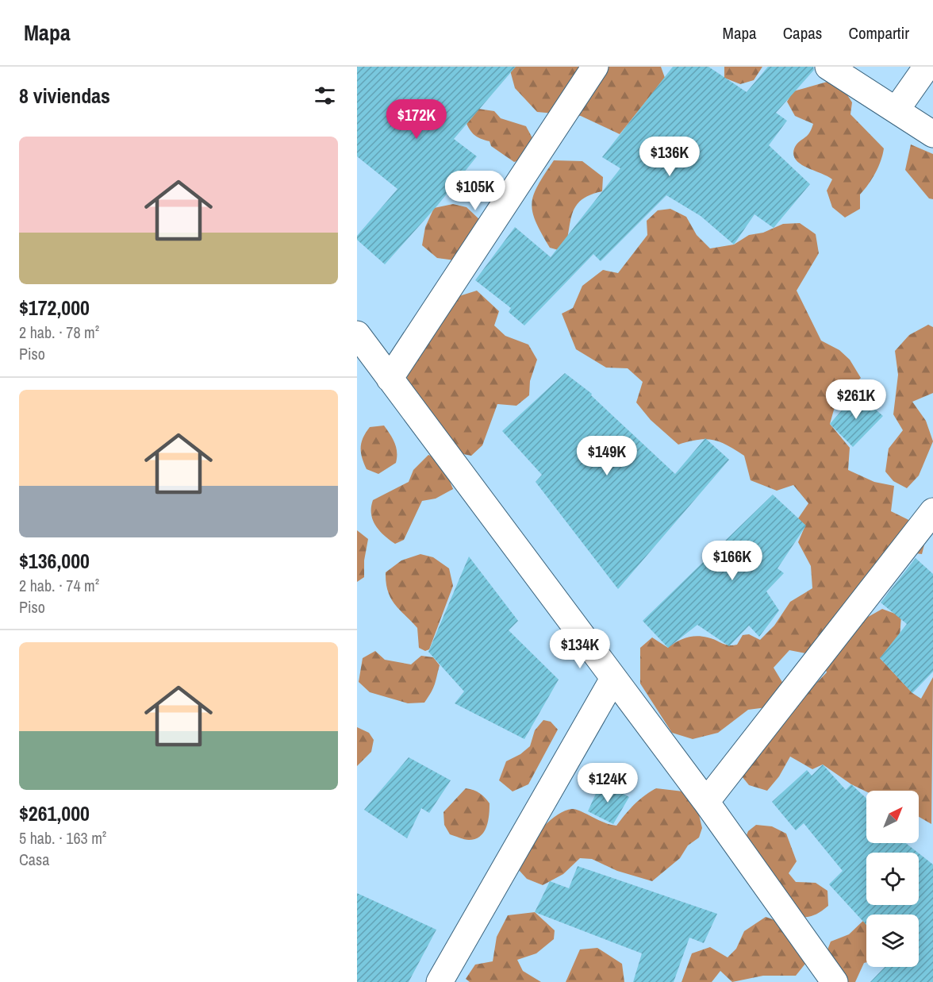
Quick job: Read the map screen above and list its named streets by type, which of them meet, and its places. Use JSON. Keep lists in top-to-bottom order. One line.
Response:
{"north":"top right","page":{"header":"Mapa","nav":["Mapa","Capas","Compartir"],"heading":"8 viviendas","price":["$172K","$136K","$105K","$261K","$149K","$166K","$134K","$124K"],"list":[{"name":"$172,000","note":"2 hab. · 78 m² · Piso"},{"name":"$136,000","note":"2 hab. · 74 m² · Piso"},{"name":"$261,000","note":"5 hab. · 163 m² · Casa"}]}}
